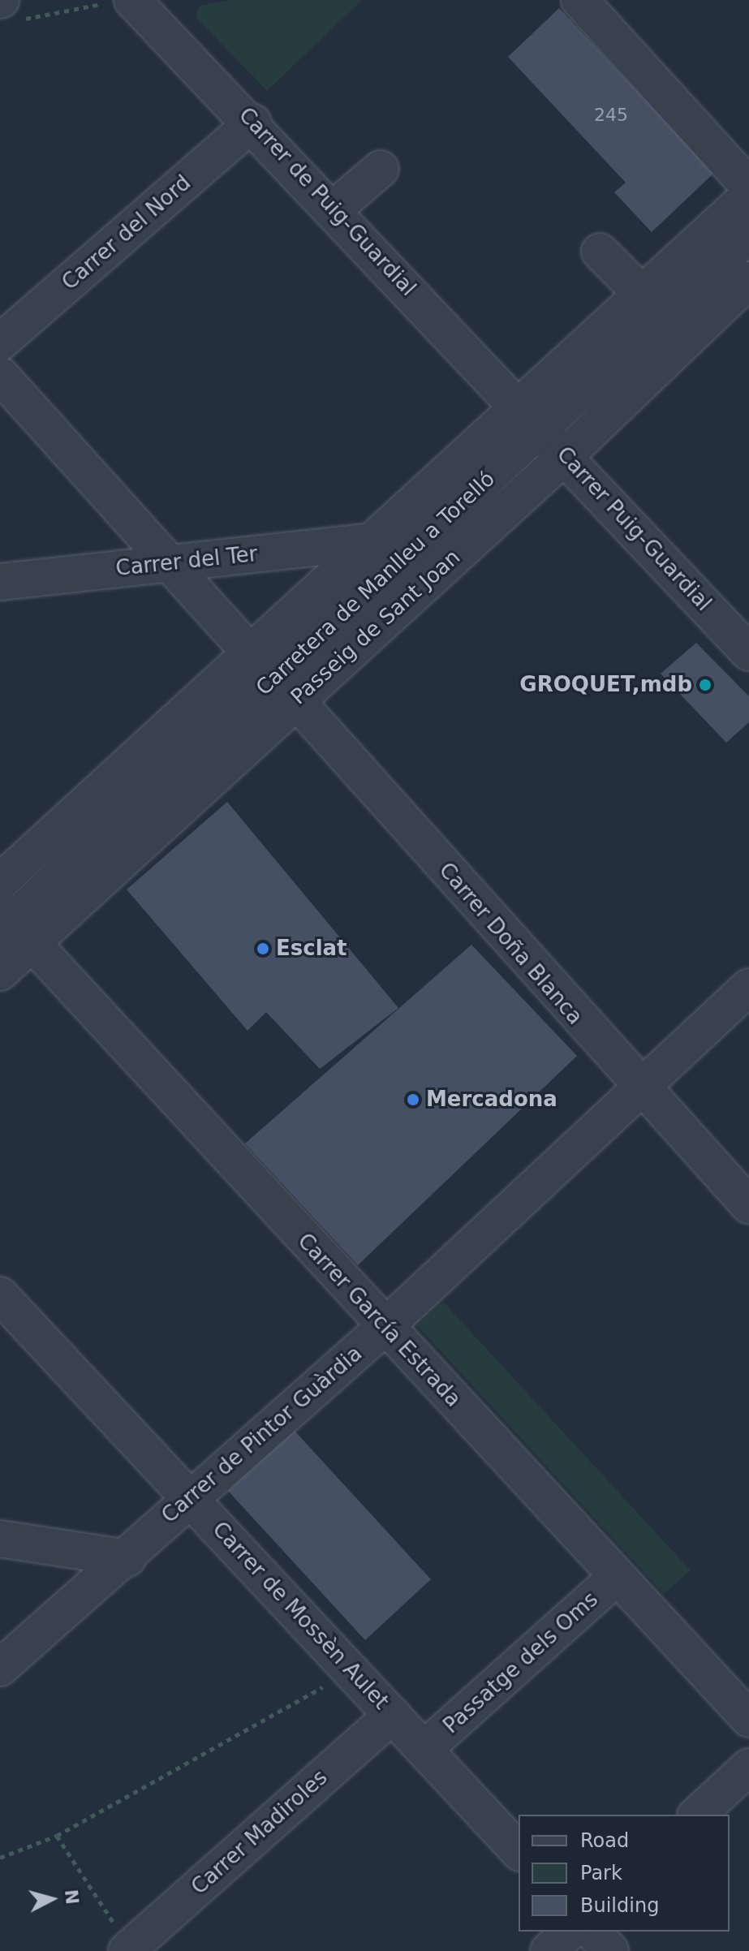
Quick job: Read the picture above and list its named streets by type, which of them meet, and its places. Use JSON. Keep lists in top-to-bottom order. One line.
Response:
{"streets":{"street":["Carrer de Puig-Guardial","Carrer del Nord","Carrer Puig-Guardial","Carrer del Ter","Carretera de Manlleu a Torelló","Passeig de Sant Joan","Carrer Doña Blanca","Carrer García Estrada","Carrer de Pintor Guàrdia","Carrer de Mossèn Aulet","Passatge dels Oms","Carrer Madiroles"]},"crossings":[["Carrer de Puig-Guardial","Carrer del Nord"],["Carrer de Puig-Guardial","Carrer Puig-Guardial"],["Carrer de Puig-Guardial","Carretera de Manlleu a Torelló"],["Carrer de Puig-Guardial","Passeig de Sant Joan"],["Carrer Puig-Guardial","Carretera de Manlleu a Torelló"],["Carrer Puig-Guardial","Passeig de Sant Joan"],["Carrer del Ter","Passeig de Sant Joan"],["Carrer del Ter","Carrer Doña Blanca"],["Carretera de Manlleu a Torelló","Passeig de Sant Joan"],["Carretera de Manlleu a Torelló","Carrer Doña Blanca"],["Passeig de Sant Joan","Carrer Doña Blanca"],["Passeig de Sant Joan","Carrer García Estrada"],["Carrer Doña Blanca","Carrer de Pintor Guàrdia"],["Carrer García Estrada","Carrer de Pintor Guàrdia"],["Carrer García Estrada","Passatge dels Oms"],["Carrer de Pintor Guàrdia","Carrer de Mossèn Aulet"],["Carrer de Mossèn Aulet","Passatge dels Oms"],["Carrer de Mossèn Aulet","Carrer Madiroles"]],"places":["GROQUET,mdb","Esclat","Mercadona"],"house_numbers":["245"],"legend":["Road","Park","Building"],"north":"right"}
